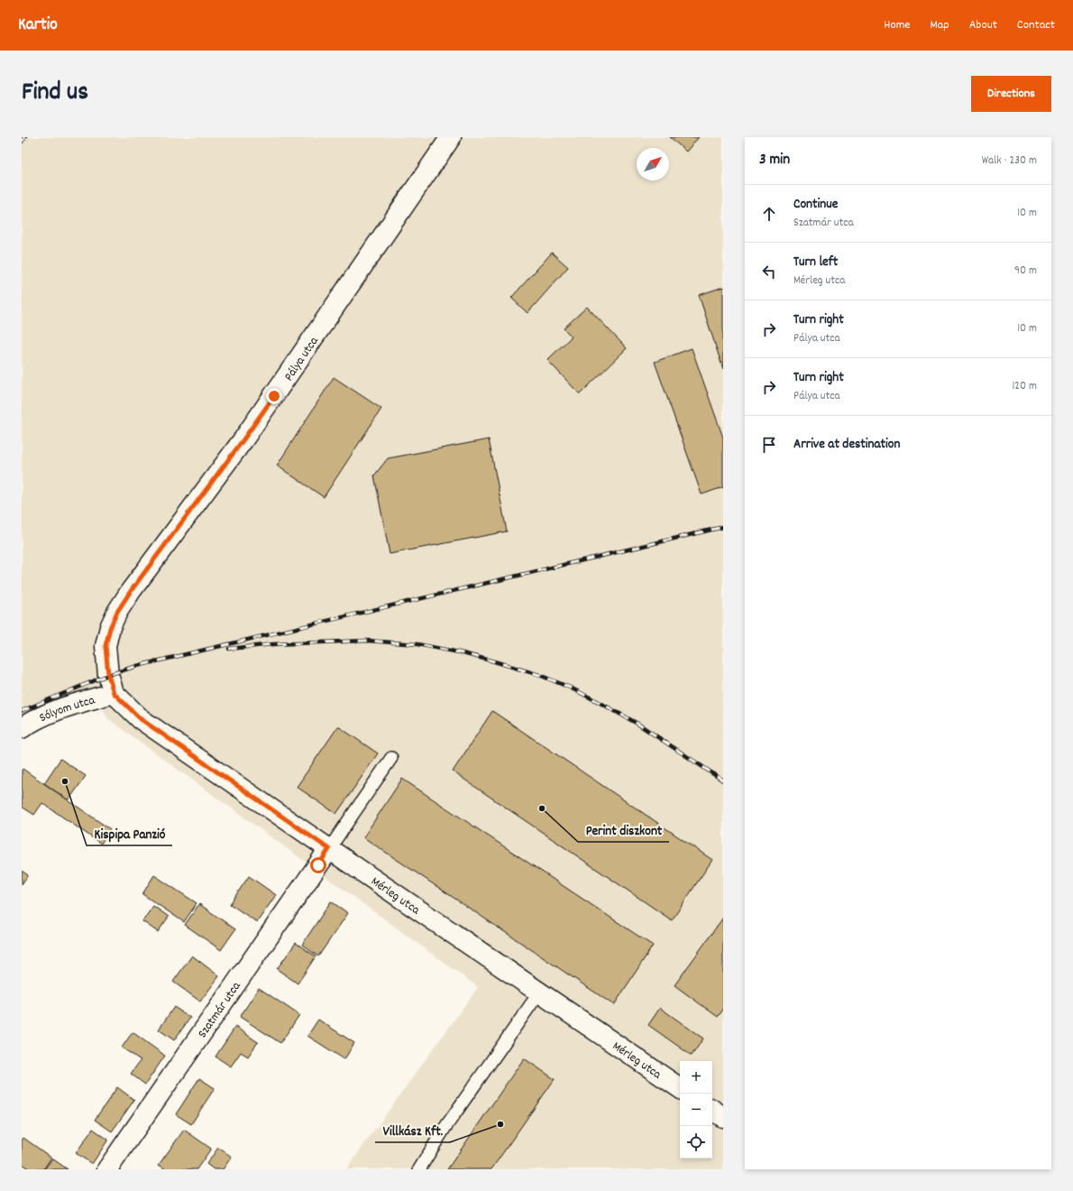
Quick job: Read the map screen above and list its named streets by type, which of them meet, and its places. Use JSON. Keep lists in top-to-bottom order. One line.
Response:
{"streets":{"street":["Pálya utca","Sólyom utca","Mérleg utca","Szatmár utca"]},"crossings":[["Pálya utca","Sólyom utca"],["Pálya utca","Mérleg utca"],["Sólyom utca","Mérleg utca"],["Mérleg utca","Szatmár utca"]],"places":["Kispipa Panzió","Perint diszkont","Villkász Kft."],"north":"top right","page":{"header":"Kartio","nav":["Home","Map","About","Contact"],"title":"Find us","buttons":"Directions","heading":["3 min","Walk · 230 m"],"list":[["Continue","Szatmár utca","10 m"],["Turn left","Mérleg utca","90 m"],["Turn right","Pálya utca","10 m"],["Turn right","Pálya utca","120 m"],"Arrive at destination"],"map_buttons":["+","−"]}}
